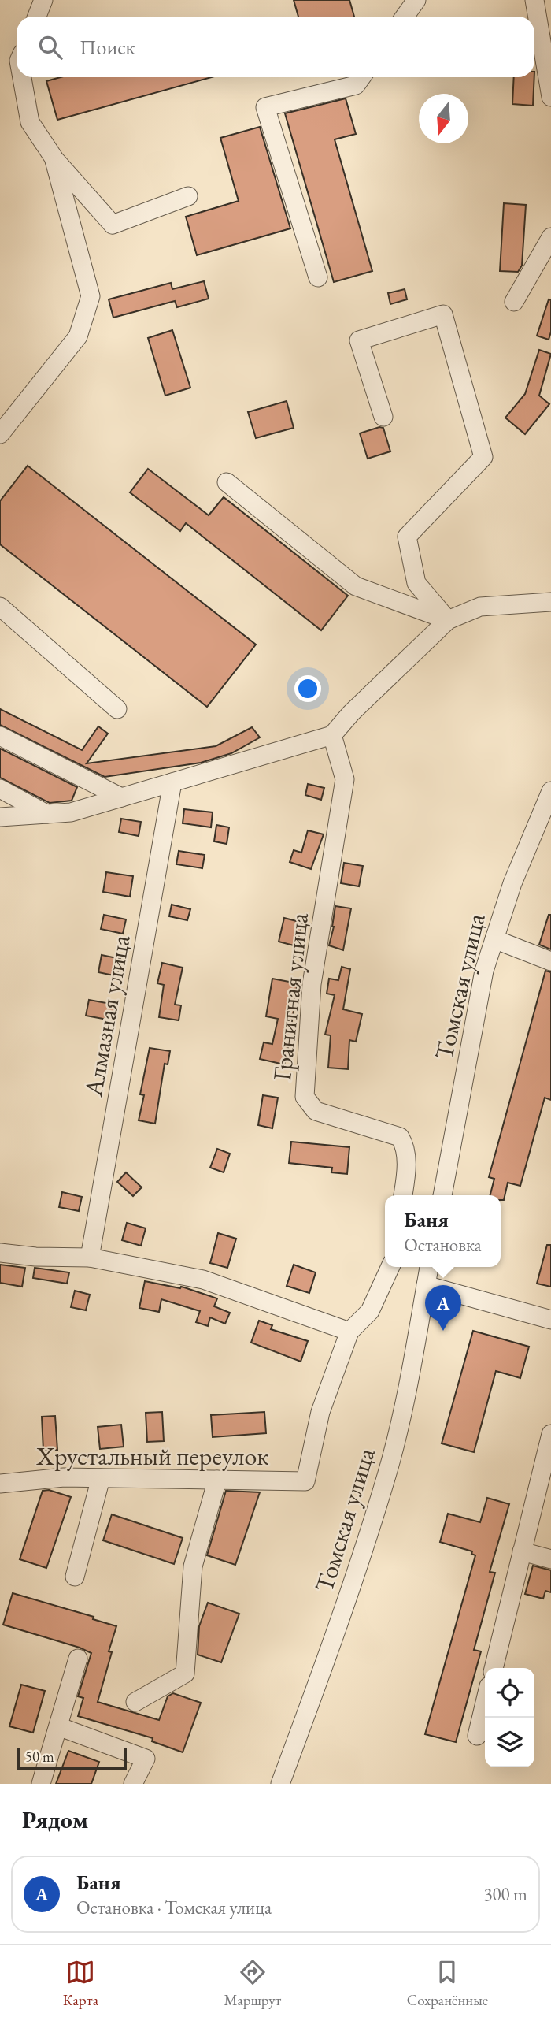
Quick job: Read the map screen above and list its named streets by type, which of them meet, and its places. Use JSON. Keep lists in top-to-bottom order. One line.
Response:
{"streets":{"street":["Томская улица","Гранитная улица","Алмазная улица","Хрустальный переулок"]},"scale_bar":"50 m","north":"bottom","page":{"search":"Поиск","popup":["Баня","Остановка"],"pins":"A","scale":"50 m","heading":"Рядом","list":[{"mark":"A","name":"Баня","note":"Остановка · Томская улица","value":"300 m"}],"nav":["Карта","Маршрут","Сохранённые"]}}
